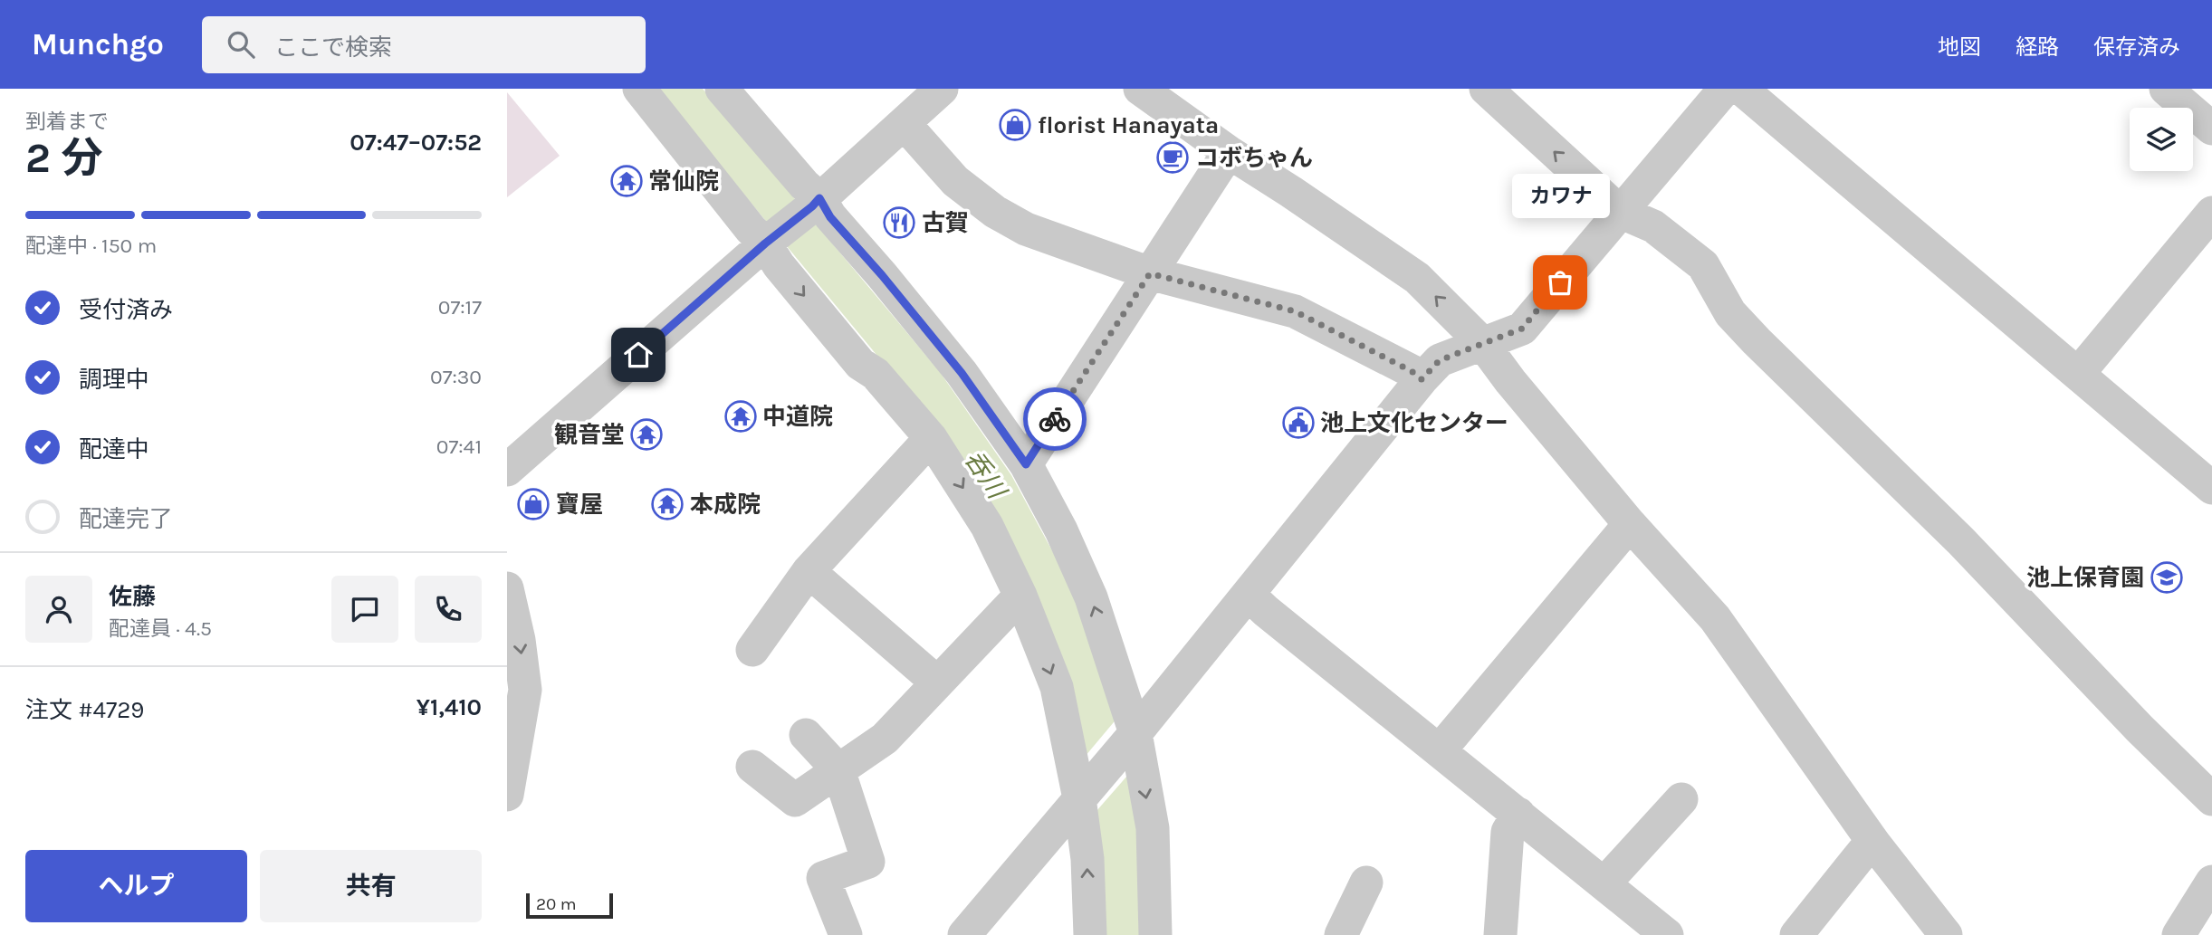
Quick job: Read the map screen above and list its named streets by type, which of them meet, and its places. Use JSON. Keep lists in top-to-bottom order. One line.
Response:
{"water":["呑川"],"places":{"shop":["florist Hanayata","寶屋"],"cafe":["コボちゃん"],"temple":["常仙院","中道院","観音堂","本成院"],"restaurant":["古賀"],"other":["カワナ"],"public building":["池上文化センター"],"school or university":["池上保育園"]},"scale_bar":"20 m","page":{"header":"Munchgo","search":"ここで検索","nav":["地図","経路","保存済み"],"heading":["2 分","到着まで","07:47–07:52"],"panel":["佐藤","配達員 · 4.5","注文 #4729","¥1,410"],"bubble":"カワナ","bar":"配達中 · 150 m","list":[["受付済み","07:17"],["調理中","07:30"],["配達中","07:41"],"配達完了"],"buttons":["ヘルプ","共有"],"scale":"20 m"}}
